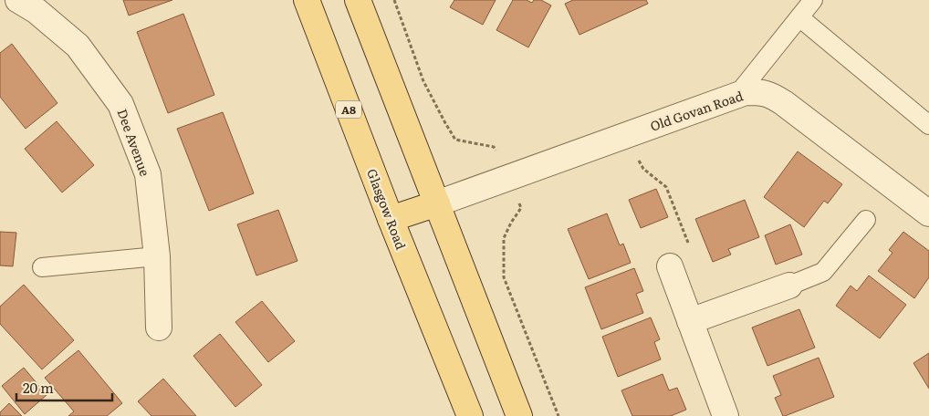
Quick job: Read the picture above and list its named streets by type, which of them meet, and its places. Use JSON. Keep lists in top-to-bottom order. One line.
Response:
{"streets":{"main road":["A8","Glasgow Road"],"street":["Old Govan Road","Dee Avenue"]},"scale_bar":"20 m"}
